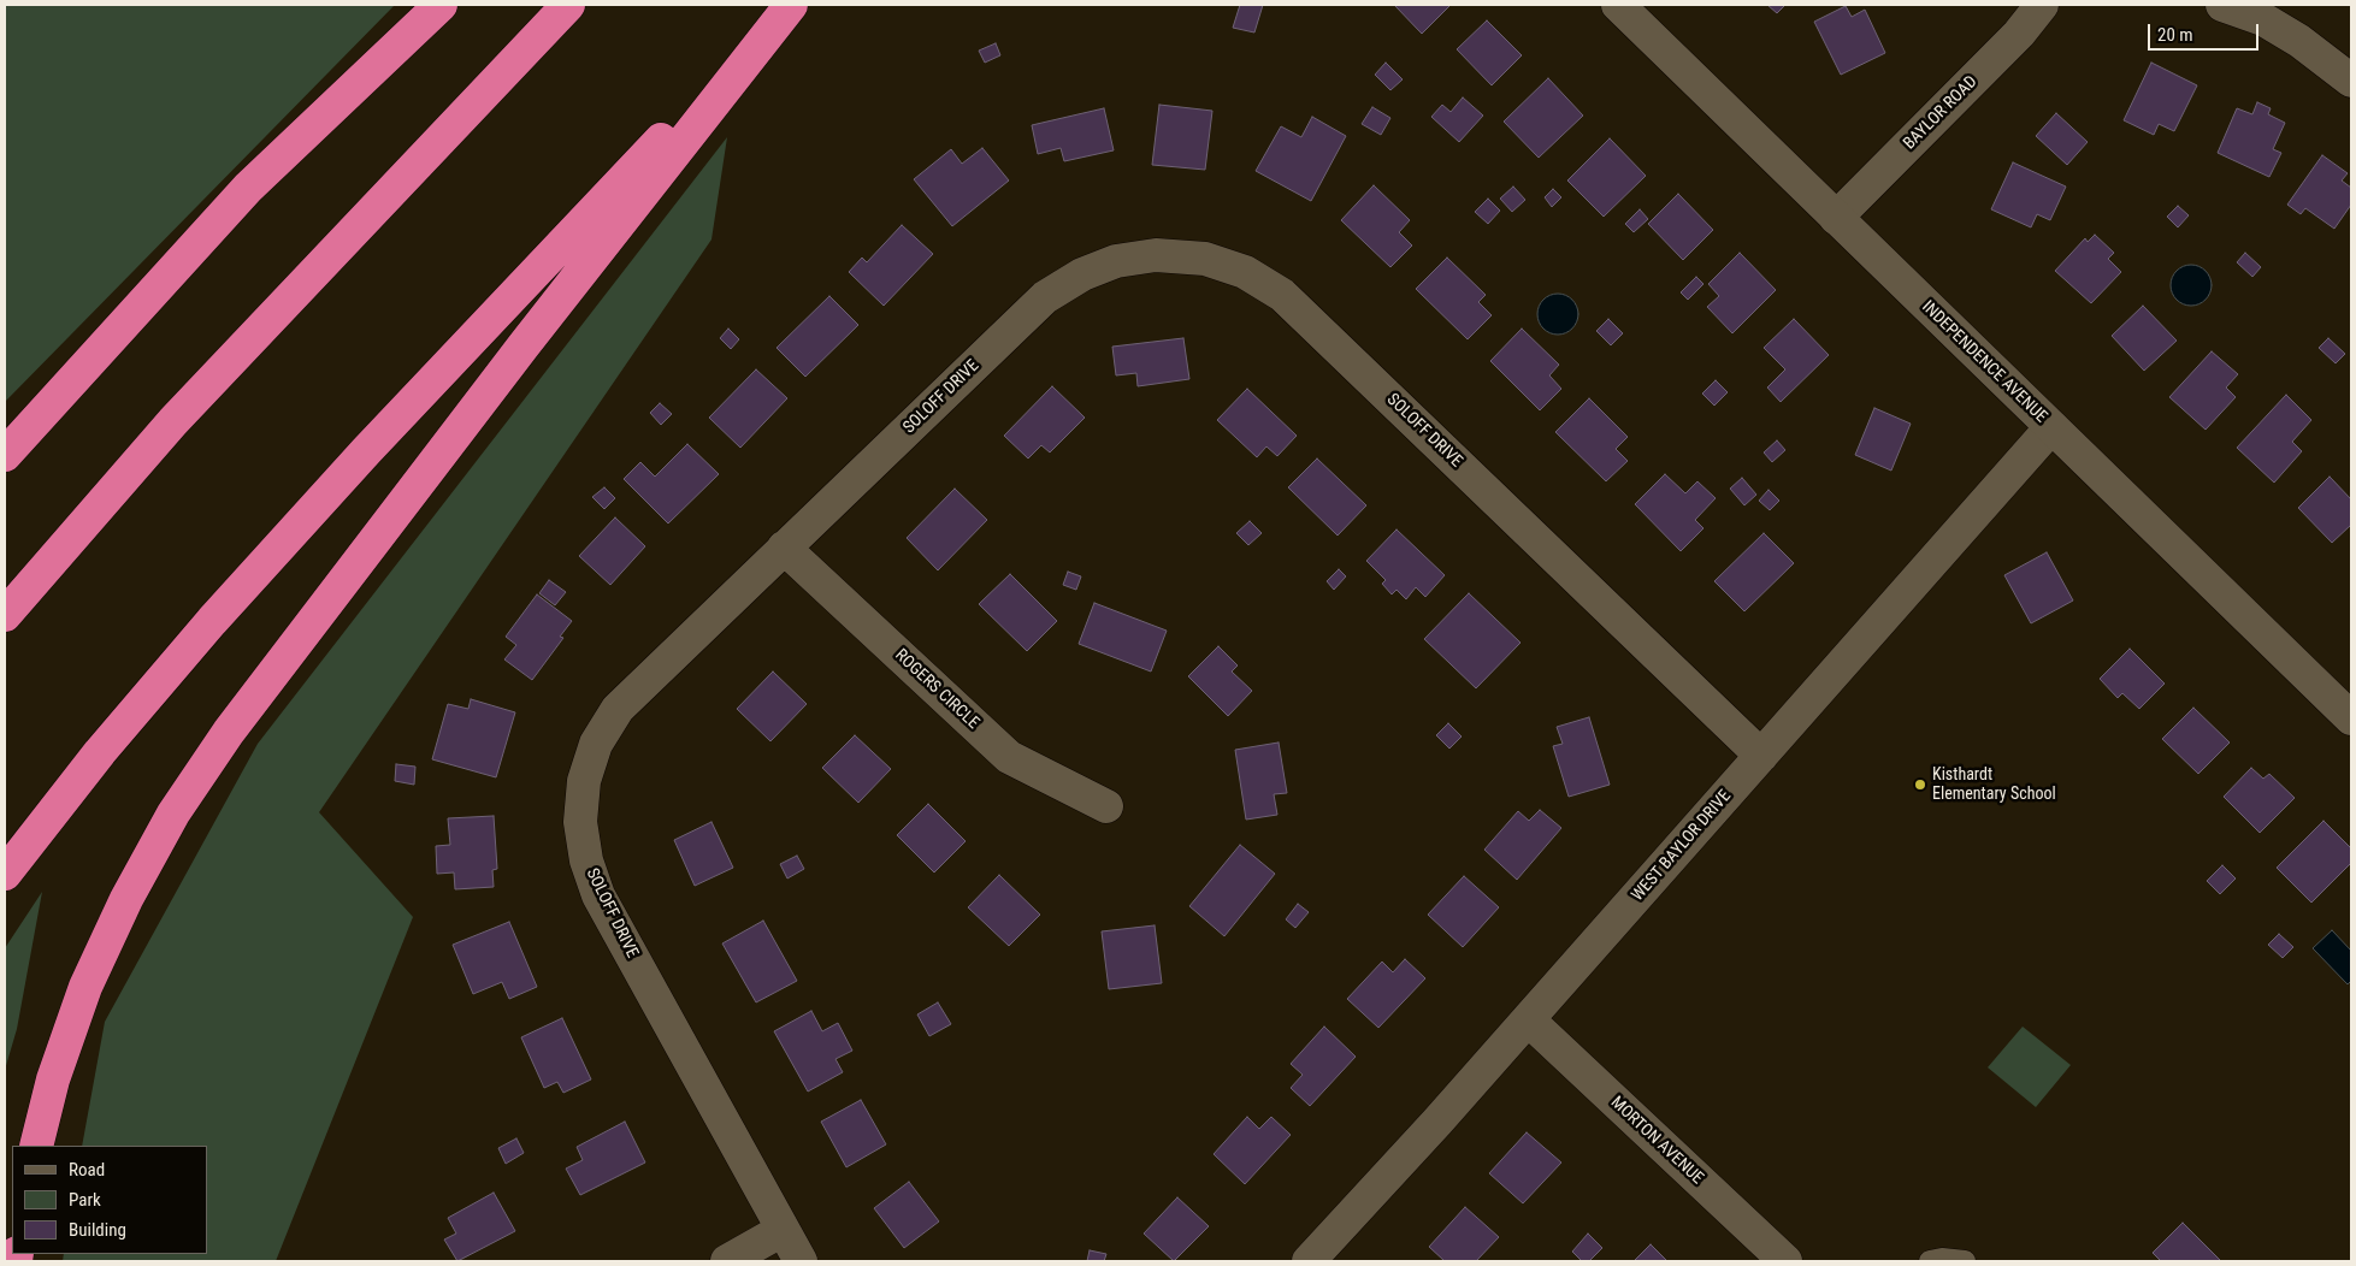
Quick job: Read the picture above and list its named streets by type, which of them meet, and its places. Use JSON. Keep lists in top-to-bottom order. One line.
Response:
{"streets":{"street":["BAYLOR ROAD","INDEPENDENCE AVENUE","SOLOFF DRIVE","ROGERS CIRCLE","WEST BAYLOR DRIVE","MORTON AVENUE"]},"crossings":[["BAYLOR ROAD","INDEPENDENCE AVENUE"],["INDEPENDENCE AVENUE","WEST BAYLOR DRIVE"],["SOLOFF DRIVE","ROGERS CIRCLE"],["SOLOFF DRIVE","WEST BAYLOR DRIVE"],["WEST BAYLOR DRIVE","MORTON AVENUE"]],"places":["Kisthardt Elementary School"],"legend":["Road","Park","Building"],"scale_bar":"20 m"}
